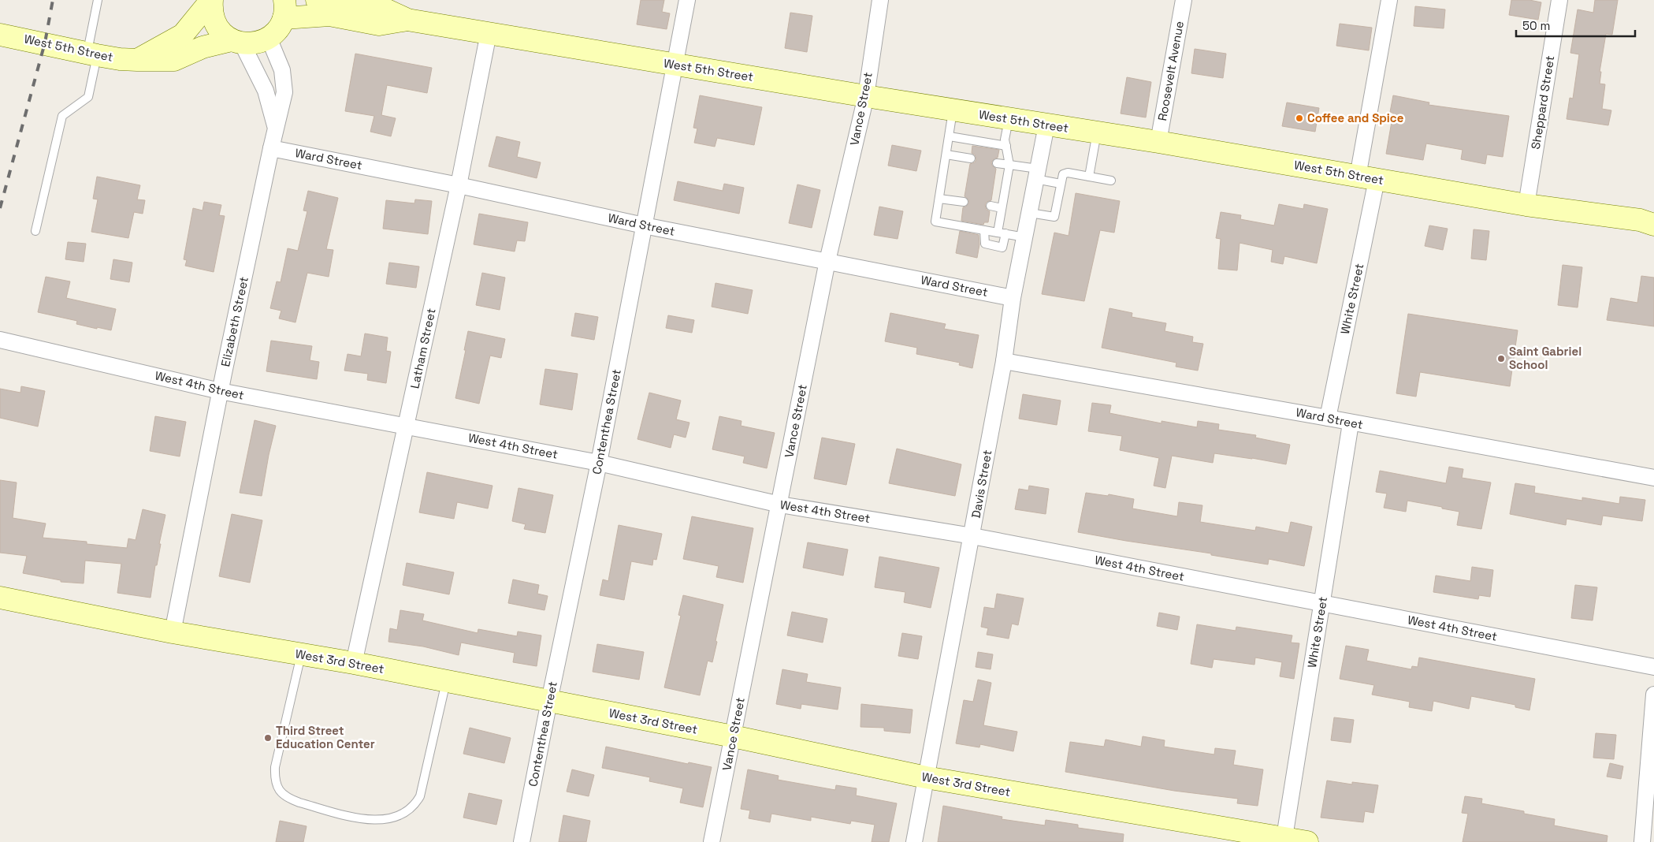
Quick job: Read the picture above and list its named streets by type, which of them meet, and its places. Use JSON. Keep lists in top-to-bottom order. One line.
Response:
{"streets":{"main road":["West 5th Street","West 3rd Street"],"street":["Roosevelt Avenue","Sheppard Street","Vance Street","Ward Street","White Street","Elizabeth Street","Latham Street","West 4th Street","Contenthea Street","Davis Street"]},"crossings":[["West 5th Street","Roosevelt Avenue"],["West 5th Street","Sheppard Street"],["West 5th Street","Vance Street"],["West 5th Street","White Street"],["West 5th Street","Elizabeth Street"],["West 5th Street","Latham Street"],["West 5th Street","Contenthea Street"],["West 5th Street","Davis Street"],["Vance Street","Ward Street"],["Vance Street","West 4th Street"],["Vance Street","West 3rd Street"],["Ward Street","White Street"],["Ward Street","Elizabeth Street"],["Ward Street","Latham Street"],["Ward Street","Contenthea Street"],["Ward Street","Davis Street"],["White Street","West 4th Street"],["White Street","West 3rd Street"],["Elizabeth Street","West 4th Street"],["Elizabeth Street","West 3rd Street"],["Latham Street","West 4th Street"],["Latham Street","West 3rd Street"],["West 4th Street","Contenthea Street"],["West 4th Street","Davis Street"],["Contenthea Street","West 3rd Street"],["Davis Street","West 3rd Street"]],"places":["Coffee and Spice","Saint Gabriel School","Third Street Education Center"],"scale_bar":"50 m"}
